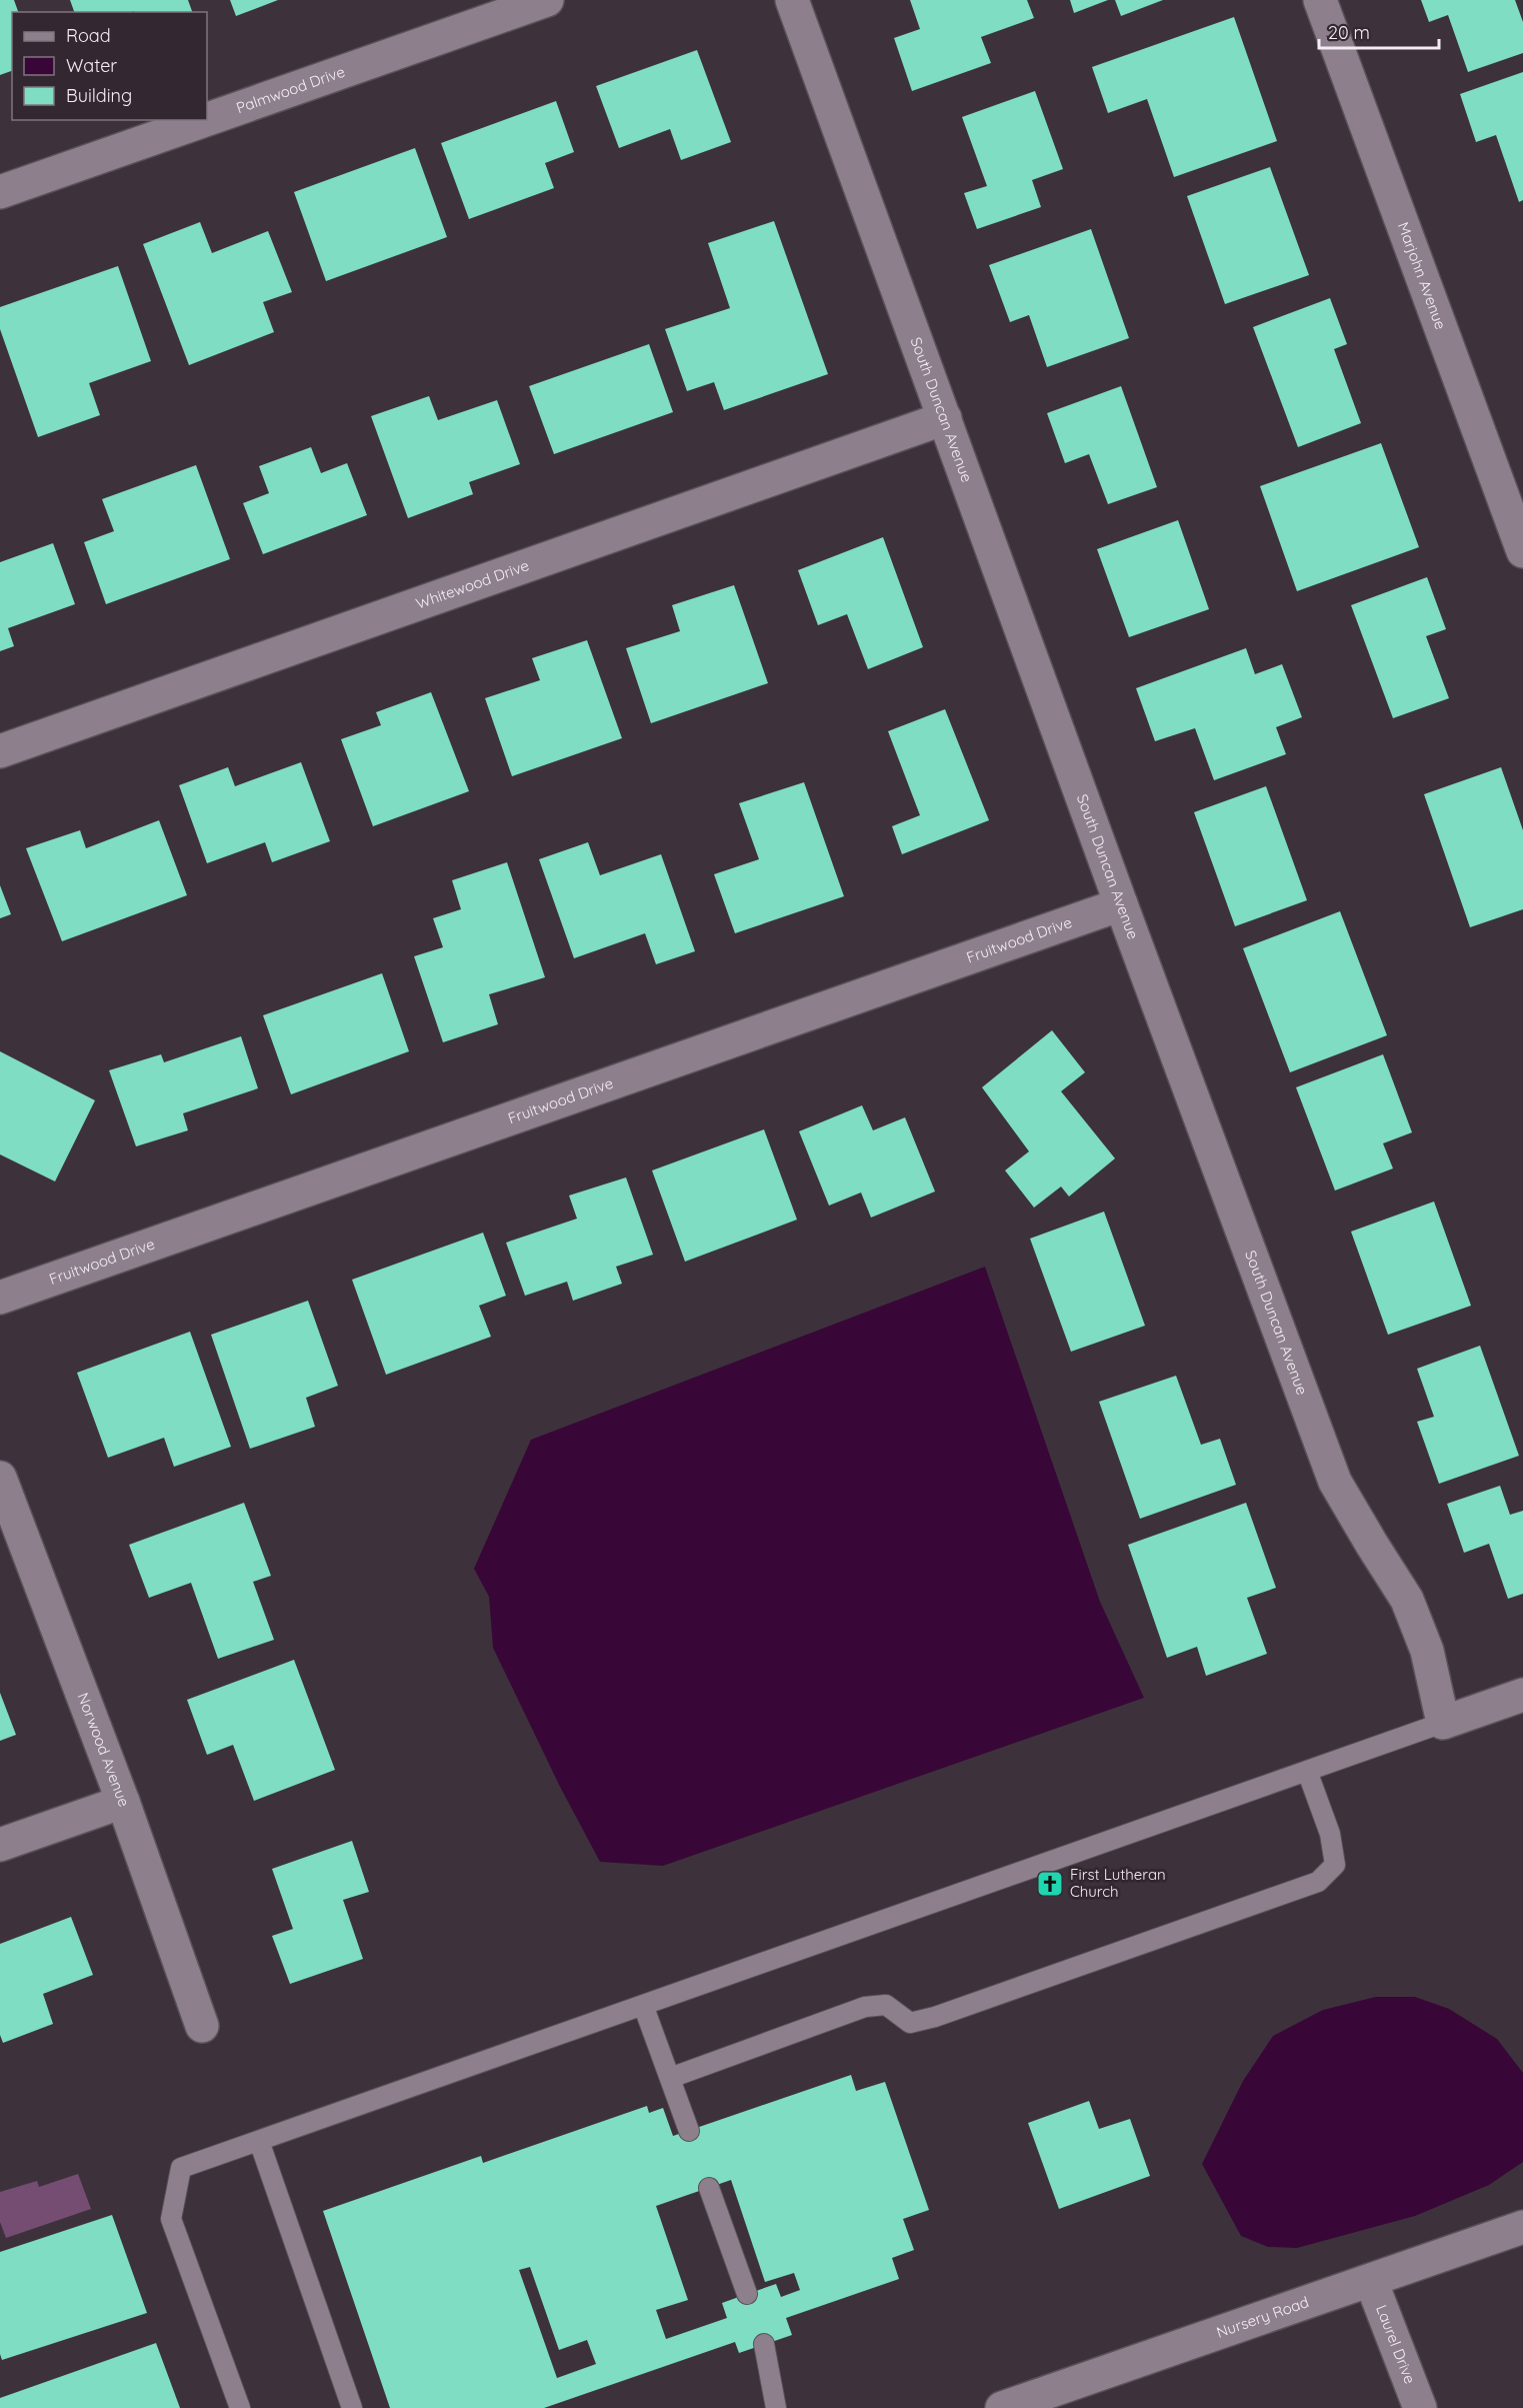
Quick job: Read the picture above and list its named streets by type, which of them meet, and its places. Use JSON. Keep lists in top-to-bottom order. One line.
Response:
{"streets":{"street":["Palmwood Drive","Marjohn Avenue","South Duncan Avenue","Whitewood Drive","Fruitwood Drive","Norwood Avenue","Nursery Road","Laurel Drive"]},"crossings":[["South Duncan Avenue","Whitewood Drive"],["South Duncan Avenue","Fruitwood Drive"],["Nursery Road","Laurel Drive"]],"places":{"church":["First Lutheran Church"]},"legend":["Road","Water","Building"],"scale_bar":"20 m"}
